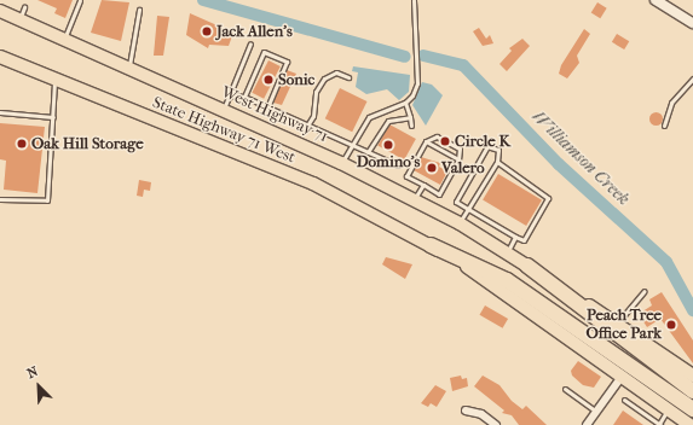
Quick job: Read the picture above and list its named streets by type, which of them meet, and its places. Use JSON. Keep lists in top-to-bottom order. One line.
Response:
{"streets":{"main road":["West Highway 71","State Highway 71 West"]},"water":["Williamson Creek"],"places":["Jack Allen's","Sonic","Circle K","Oak Hill Storage","Domino's","Valero","Peach Tree Office Park"],"north":"top left"}
